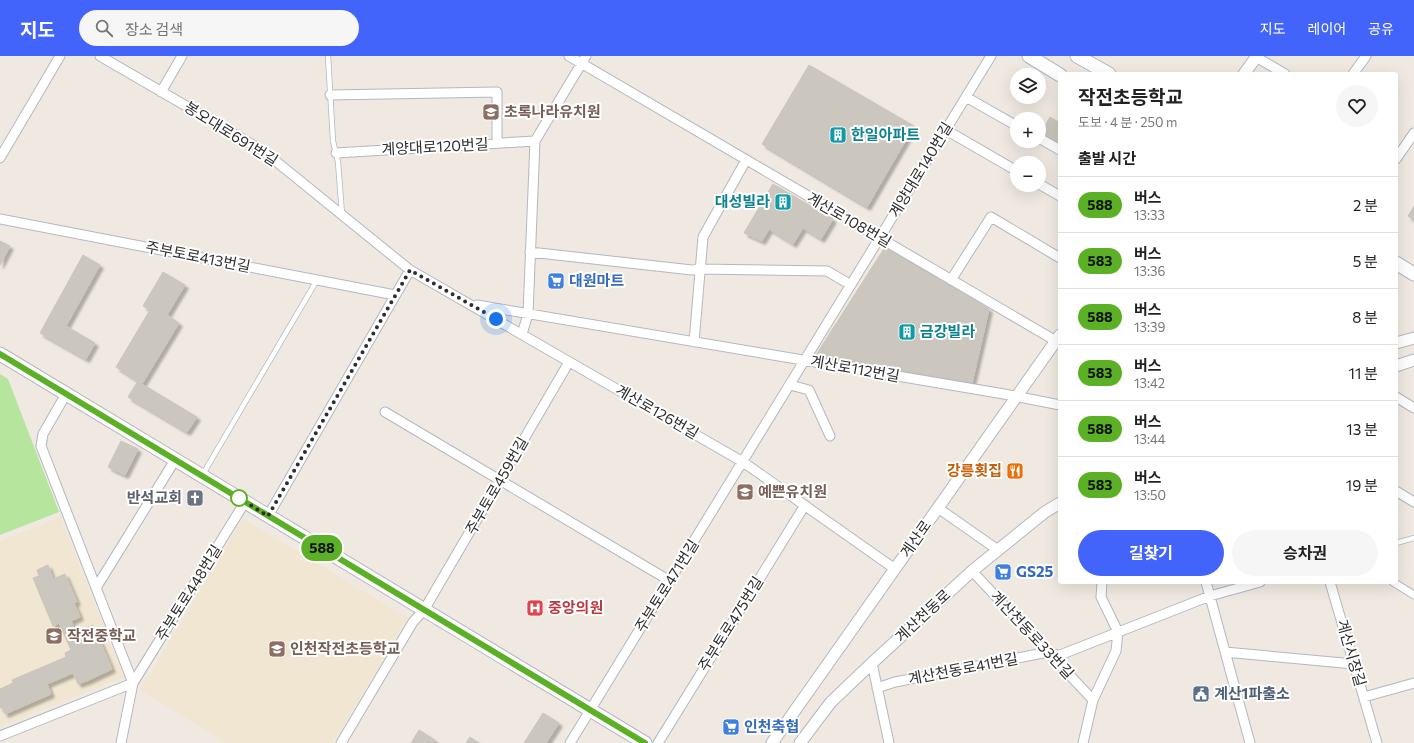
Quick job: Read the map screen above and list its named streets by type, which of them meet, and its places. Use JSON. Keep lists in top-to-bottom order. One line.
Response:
{"streets":{"street":["봉오대로691번길","계양대로120번길","계양대로140번길","계산로108번길","주부토로413번길","계산로112번길","계산로126번길","주부토로459번길","계산로","주부토로471번길","주부토로448번길","계산천동로","주부토로475번길","계산천동로33번길","계산시장길","계산천동로41번길"]},"crossings":[["봉오대로691번길","계산로126번길"],["계양대로140번길","계산로108번길"],["계양대로140번길","계산로112번길"],["계양대로140번길","계산로126번길"],["계양대로140번길","주부토로471번길"],["계산로108번길","계산로"],["계산로112번길","계산로126번길"],["계산로112번길","계산로"],["계산로126번길","주부토로459번길"],["계산로126번길","계산로"],["계산로126번길","주부토로471번길"],["계산로126번길","주부토로475번길"],["계산천동로","계산천동로33번길"],["계산천동로33번길","계산천동로41번길"]],"places":{"school or university":["초록나라유치원","예쁜유치원","작전중학교","인천작전초등학교"],"building":["한일아파트","대성빌라","금강빌라"],"supermarket":["대원마트","GS25","인천축협"],"restaurant":["강릉횟집"],"church":["반석교회"],"hospital":["중앙의원"],"public building":["계산1파출소"]},"lines":["bus line 588"],"page":{"header":"지도","search":"장소 검색","nav":["지도","레이어","공유"],"on_map":"588","map_buttons":["+","−"],"heading":[["작전초등학교","도보 · 4 분 · 250 m"],"출발 시간"],"list":[{"mark":"588","name":"버스","note":"13:33","value":"2 분"},{"mark":"583","name":"버스","note":"13:36","value":"5 분"},{"mark":"588","name":"버스","note":"13:39","value":"8 분"},{"mark":"583","name":"버스","note":"13:42","value":"11 분"},{"mark":"588","name":"버스","note":"13:44","value":"13 분"},{"mark":"583","name":"버스","note":"13:50","value":"19 분"}],"buttons":["길찾기","승차권"]}}
